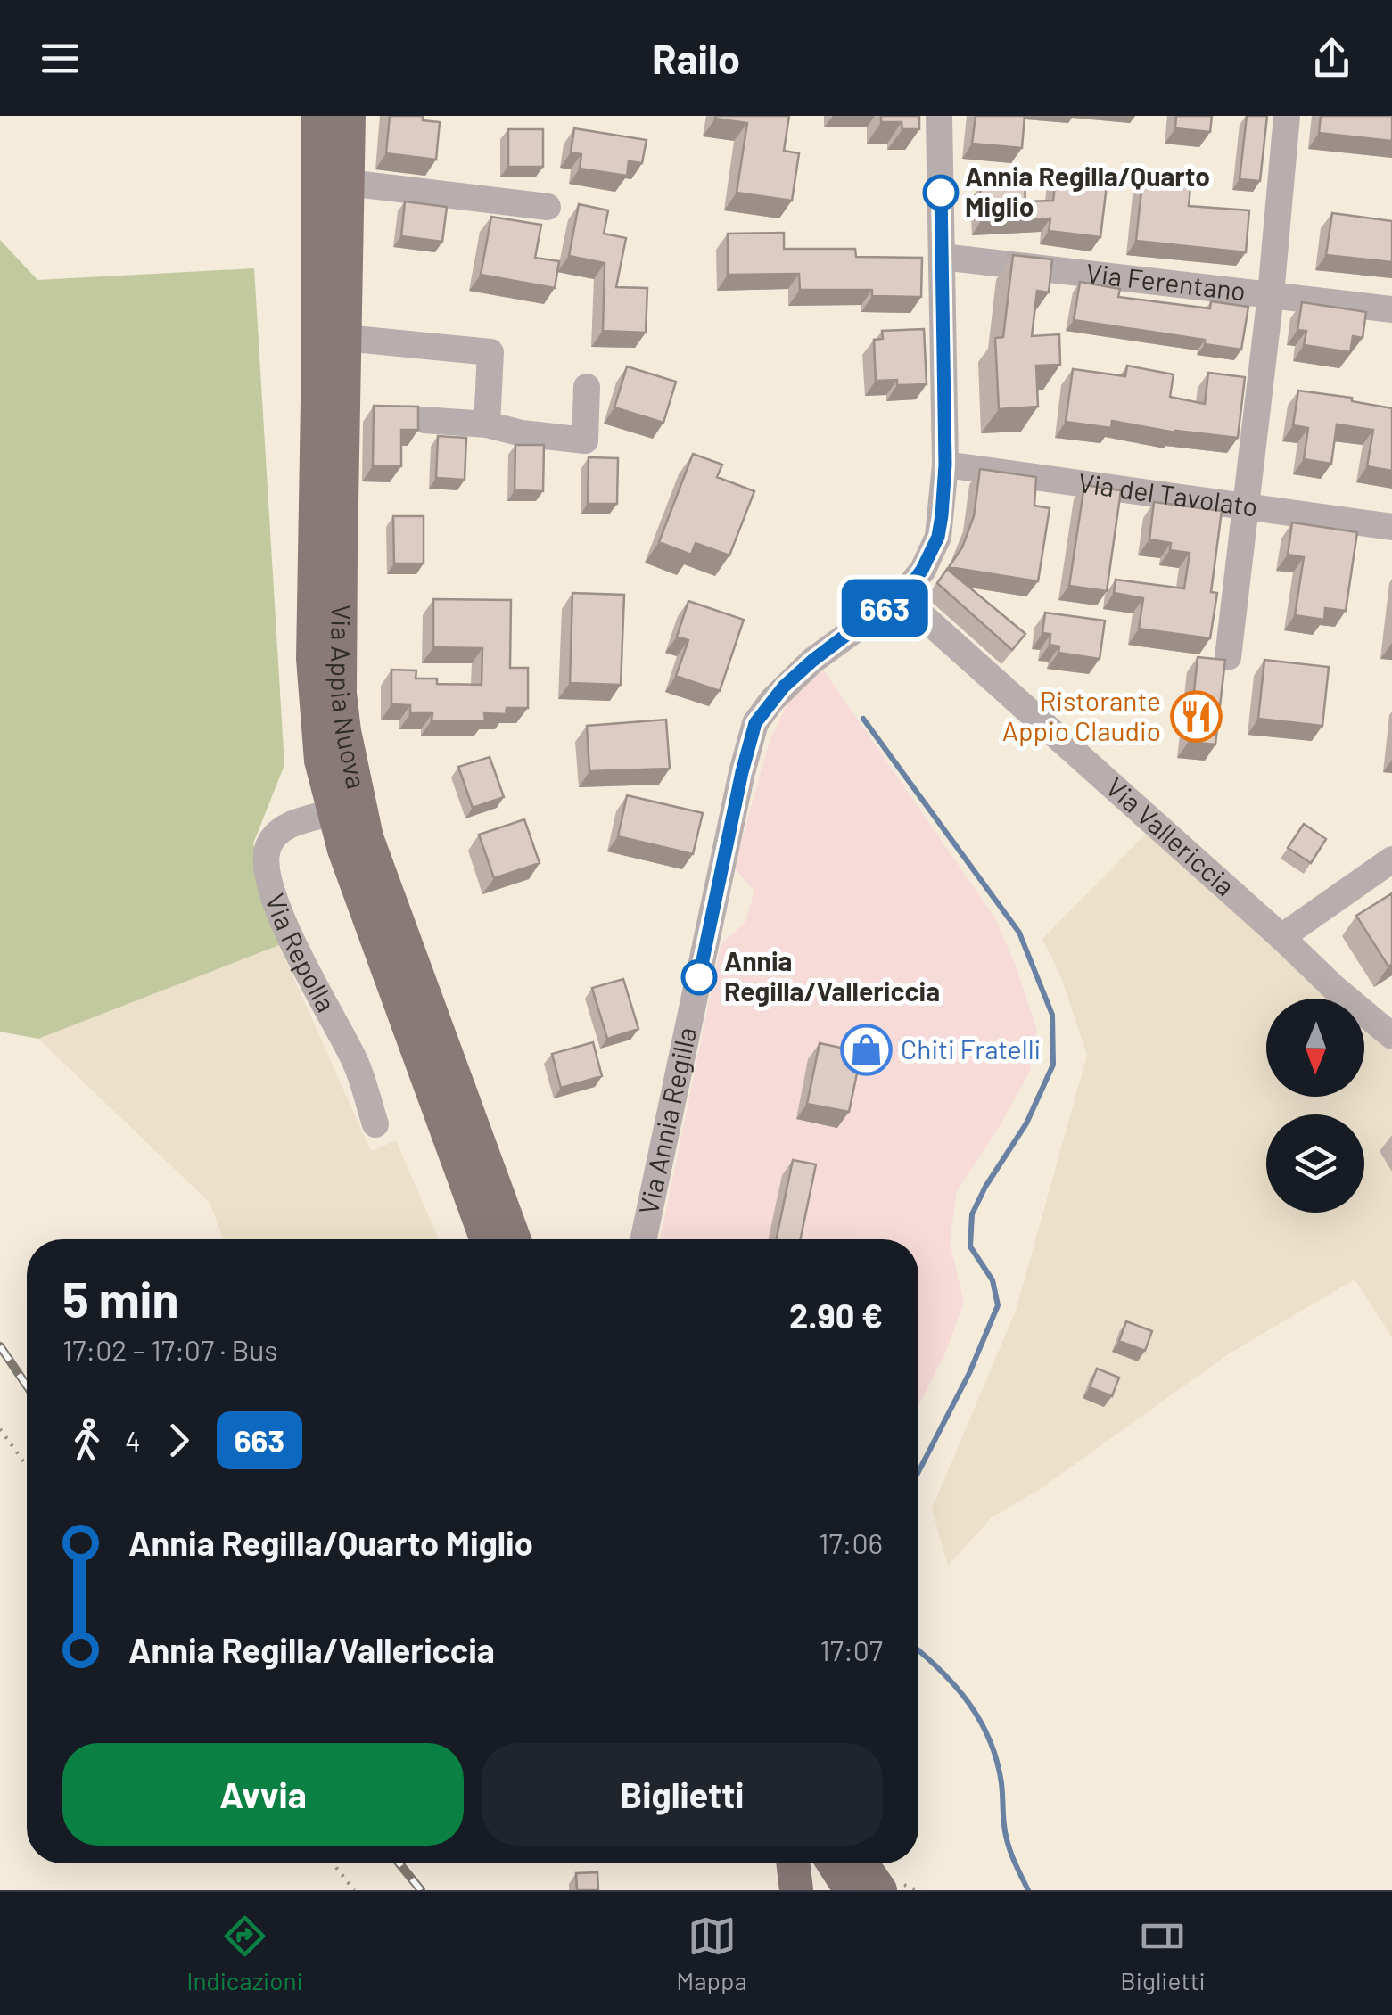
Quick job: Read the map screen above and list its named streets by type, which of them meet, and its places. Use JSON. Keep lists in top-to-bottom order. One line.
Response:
{"streets":{"main road":["Via Appia Nuova"],"street":["Via Ferentano","Via del Tavolato","Via Vallericcia","Via Repolla","Via Annia Regilla"]},"crossings":[["Via Ferentano","Via Annia Regilla"],["Via del Tavolato","Via Annia Regilla"],["Via Appia Nuova","Via Repolla"],["Via Vallericcia","Via Annia Regilla"]],"places":{"other":["Annia Regilla/Quarto Miglio","Annia Regilla/Vallericcia"],"restaurant":["Ristorante Appio Claudio"],"shop":["Chiti Fratelli"]},"lines":["bus line 663"],"north":"bottom","page":{"header":"Railo","on_map":"663","heading":["5 min","17:02 – 17:07 · Bus","2.90 €"],"legs":["4","663"],"list":[{"name":"Annia Regilla/Quarto Miglio","value":"17:06"},{"name":"Annia Regilla/Vallericcia","value":"17:07"}],"buttons":["Avvia","Biglietti"],"tabs":["Indicazioni","Mappa","Biglietti"]}}
